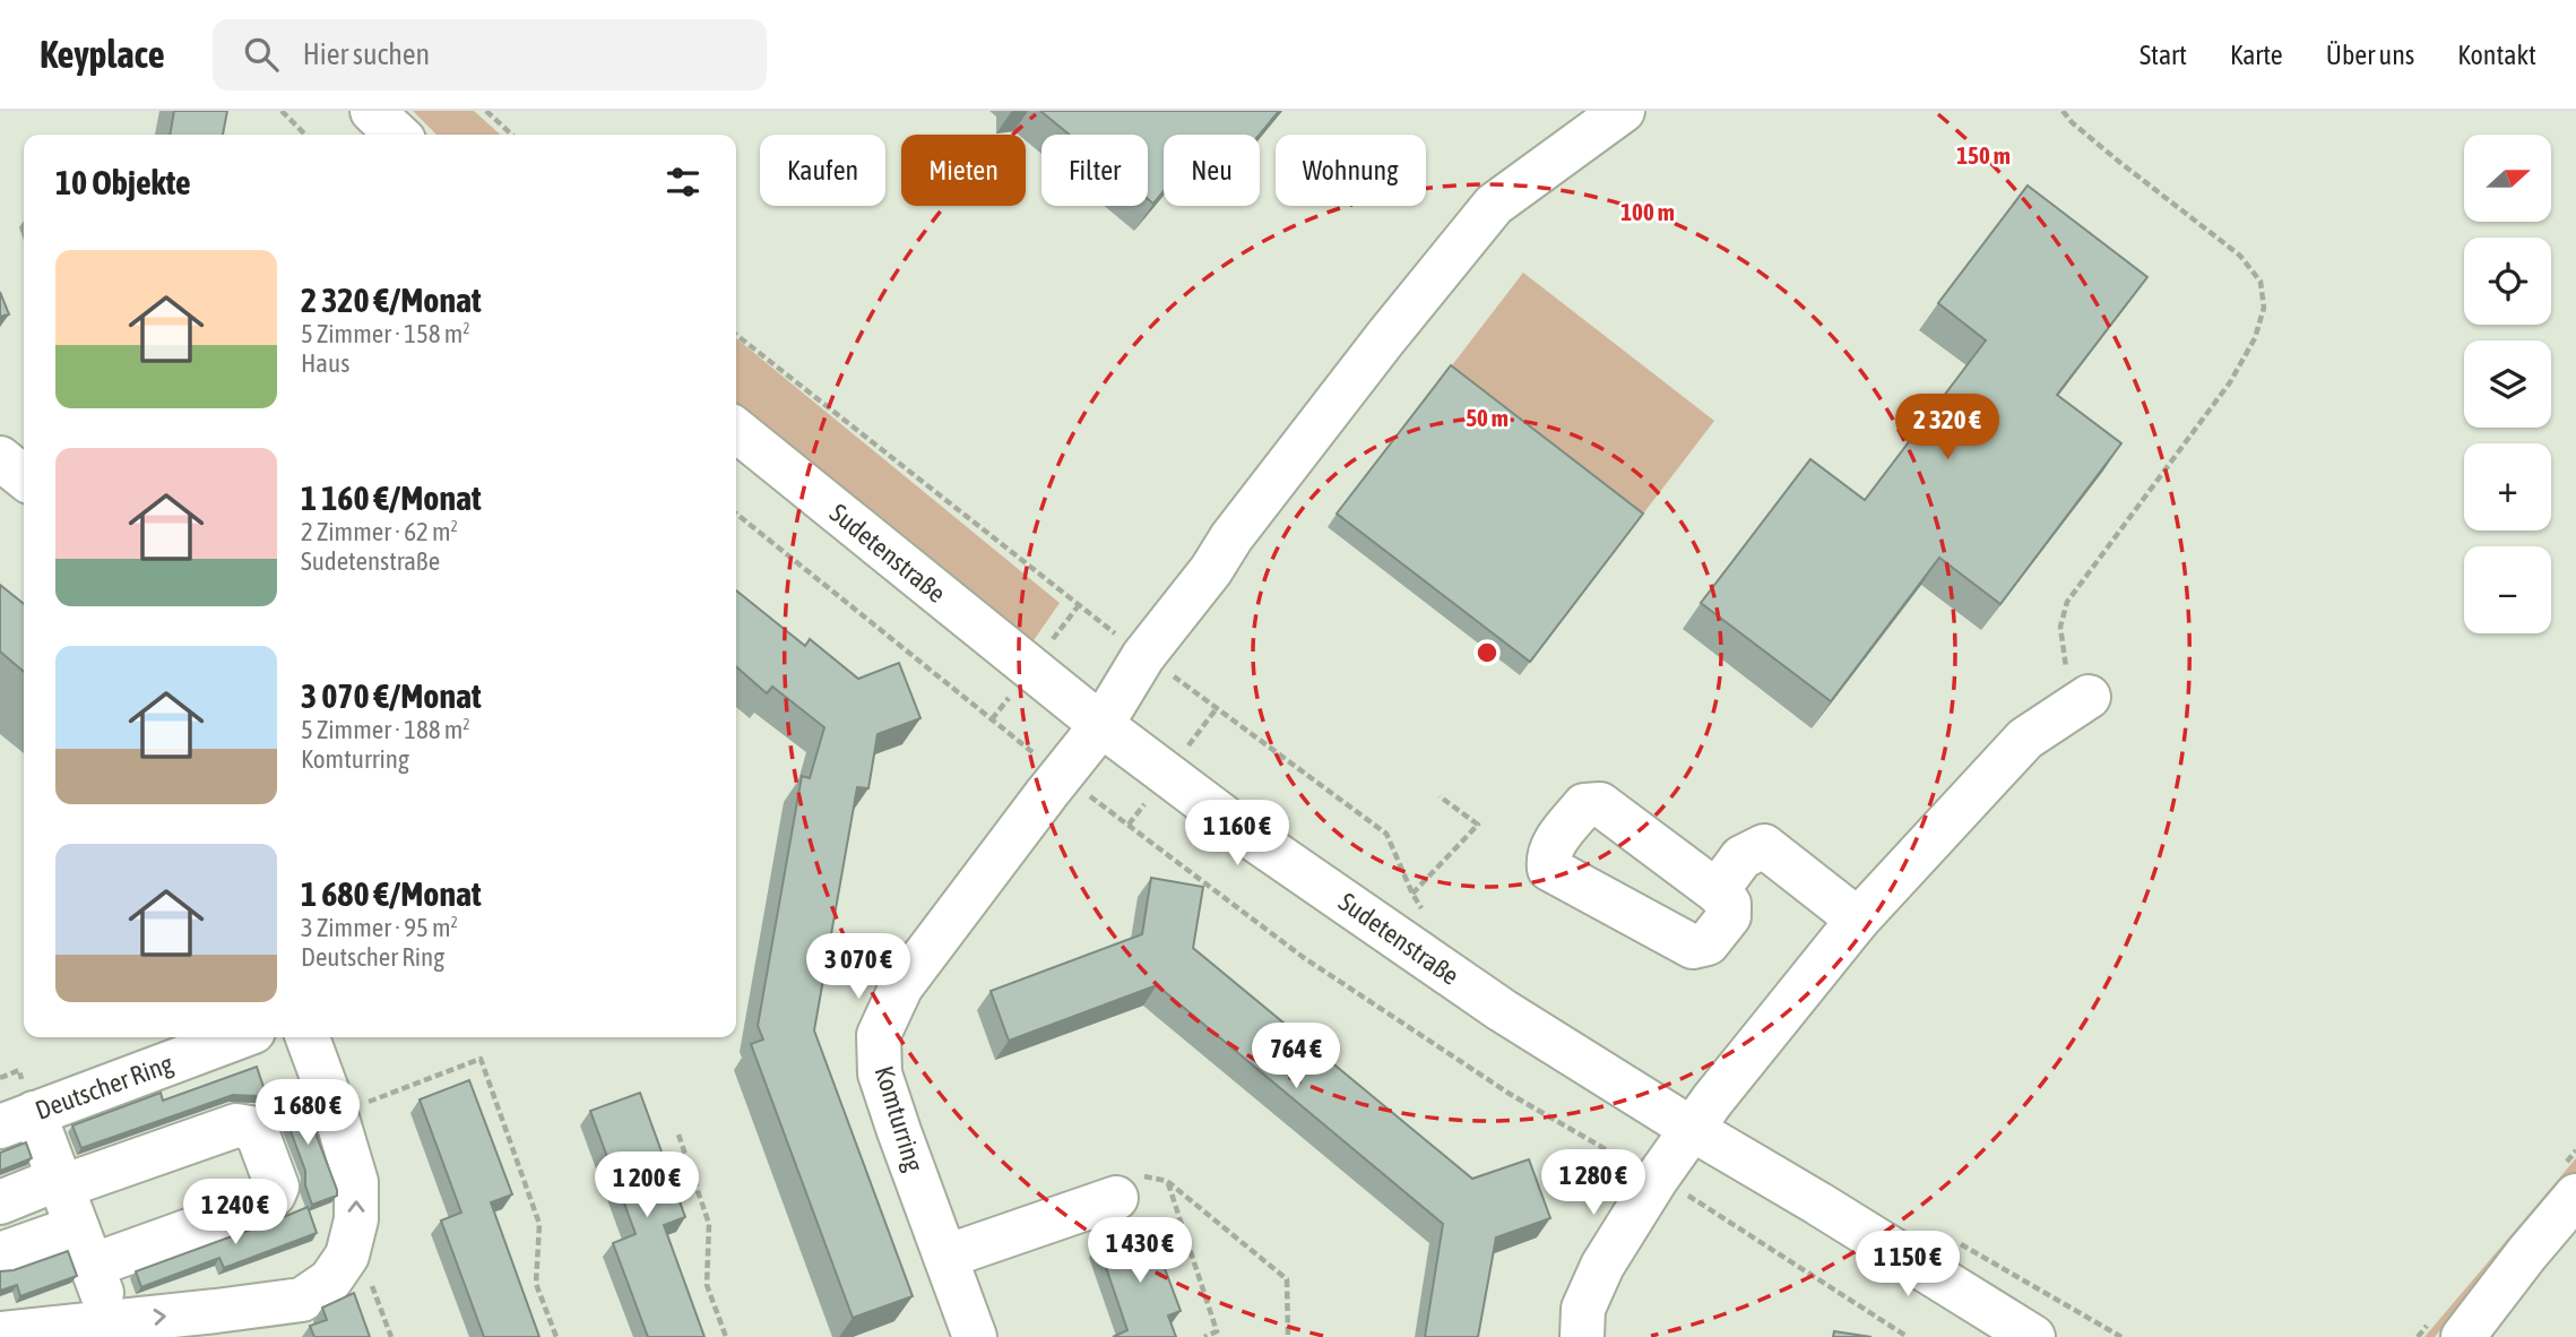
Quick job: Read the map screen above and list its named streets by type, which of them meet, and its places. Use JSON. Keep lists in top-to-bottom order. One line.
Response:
{"streets":{"street":["Sudetenstraße","Deutscher Ring","Komturring"]},"crossings":[["Sudetenstraße","Komturring"]],"north":"right","page":{"header":"Keyplace","search":"Hier suchen","nav":["Start","Karte","Über uns","Kontakt"],"map_buttons":["+","−"],"chip":["Kaufen","Mieten","Filter","Neu","Wohnung"],"heading":"10 Objekte","list":[{"name":"2 320 €/Monat","note":"5 Zimmer · 158 m² · Haus"},{"name":"1 160 €/Monat","note":"2 Zimmer · 62 m² · Sudetenstraße"},{"name":"3 070 €/Monat","note":"5 Zimmer · 188 m² · Komturring"},{"name":"1 680 €/Monat","note":"3 Zimmer · 95 m² · Deutscher Ring"}],"price":["2 320 €","1 160 €","3 070 €","764 €","1 680 €","1 280 €","1 200 €","1 240 €","1 430 €","1 150 €"]},"rings":["150 m","100 m","50 m"]}
